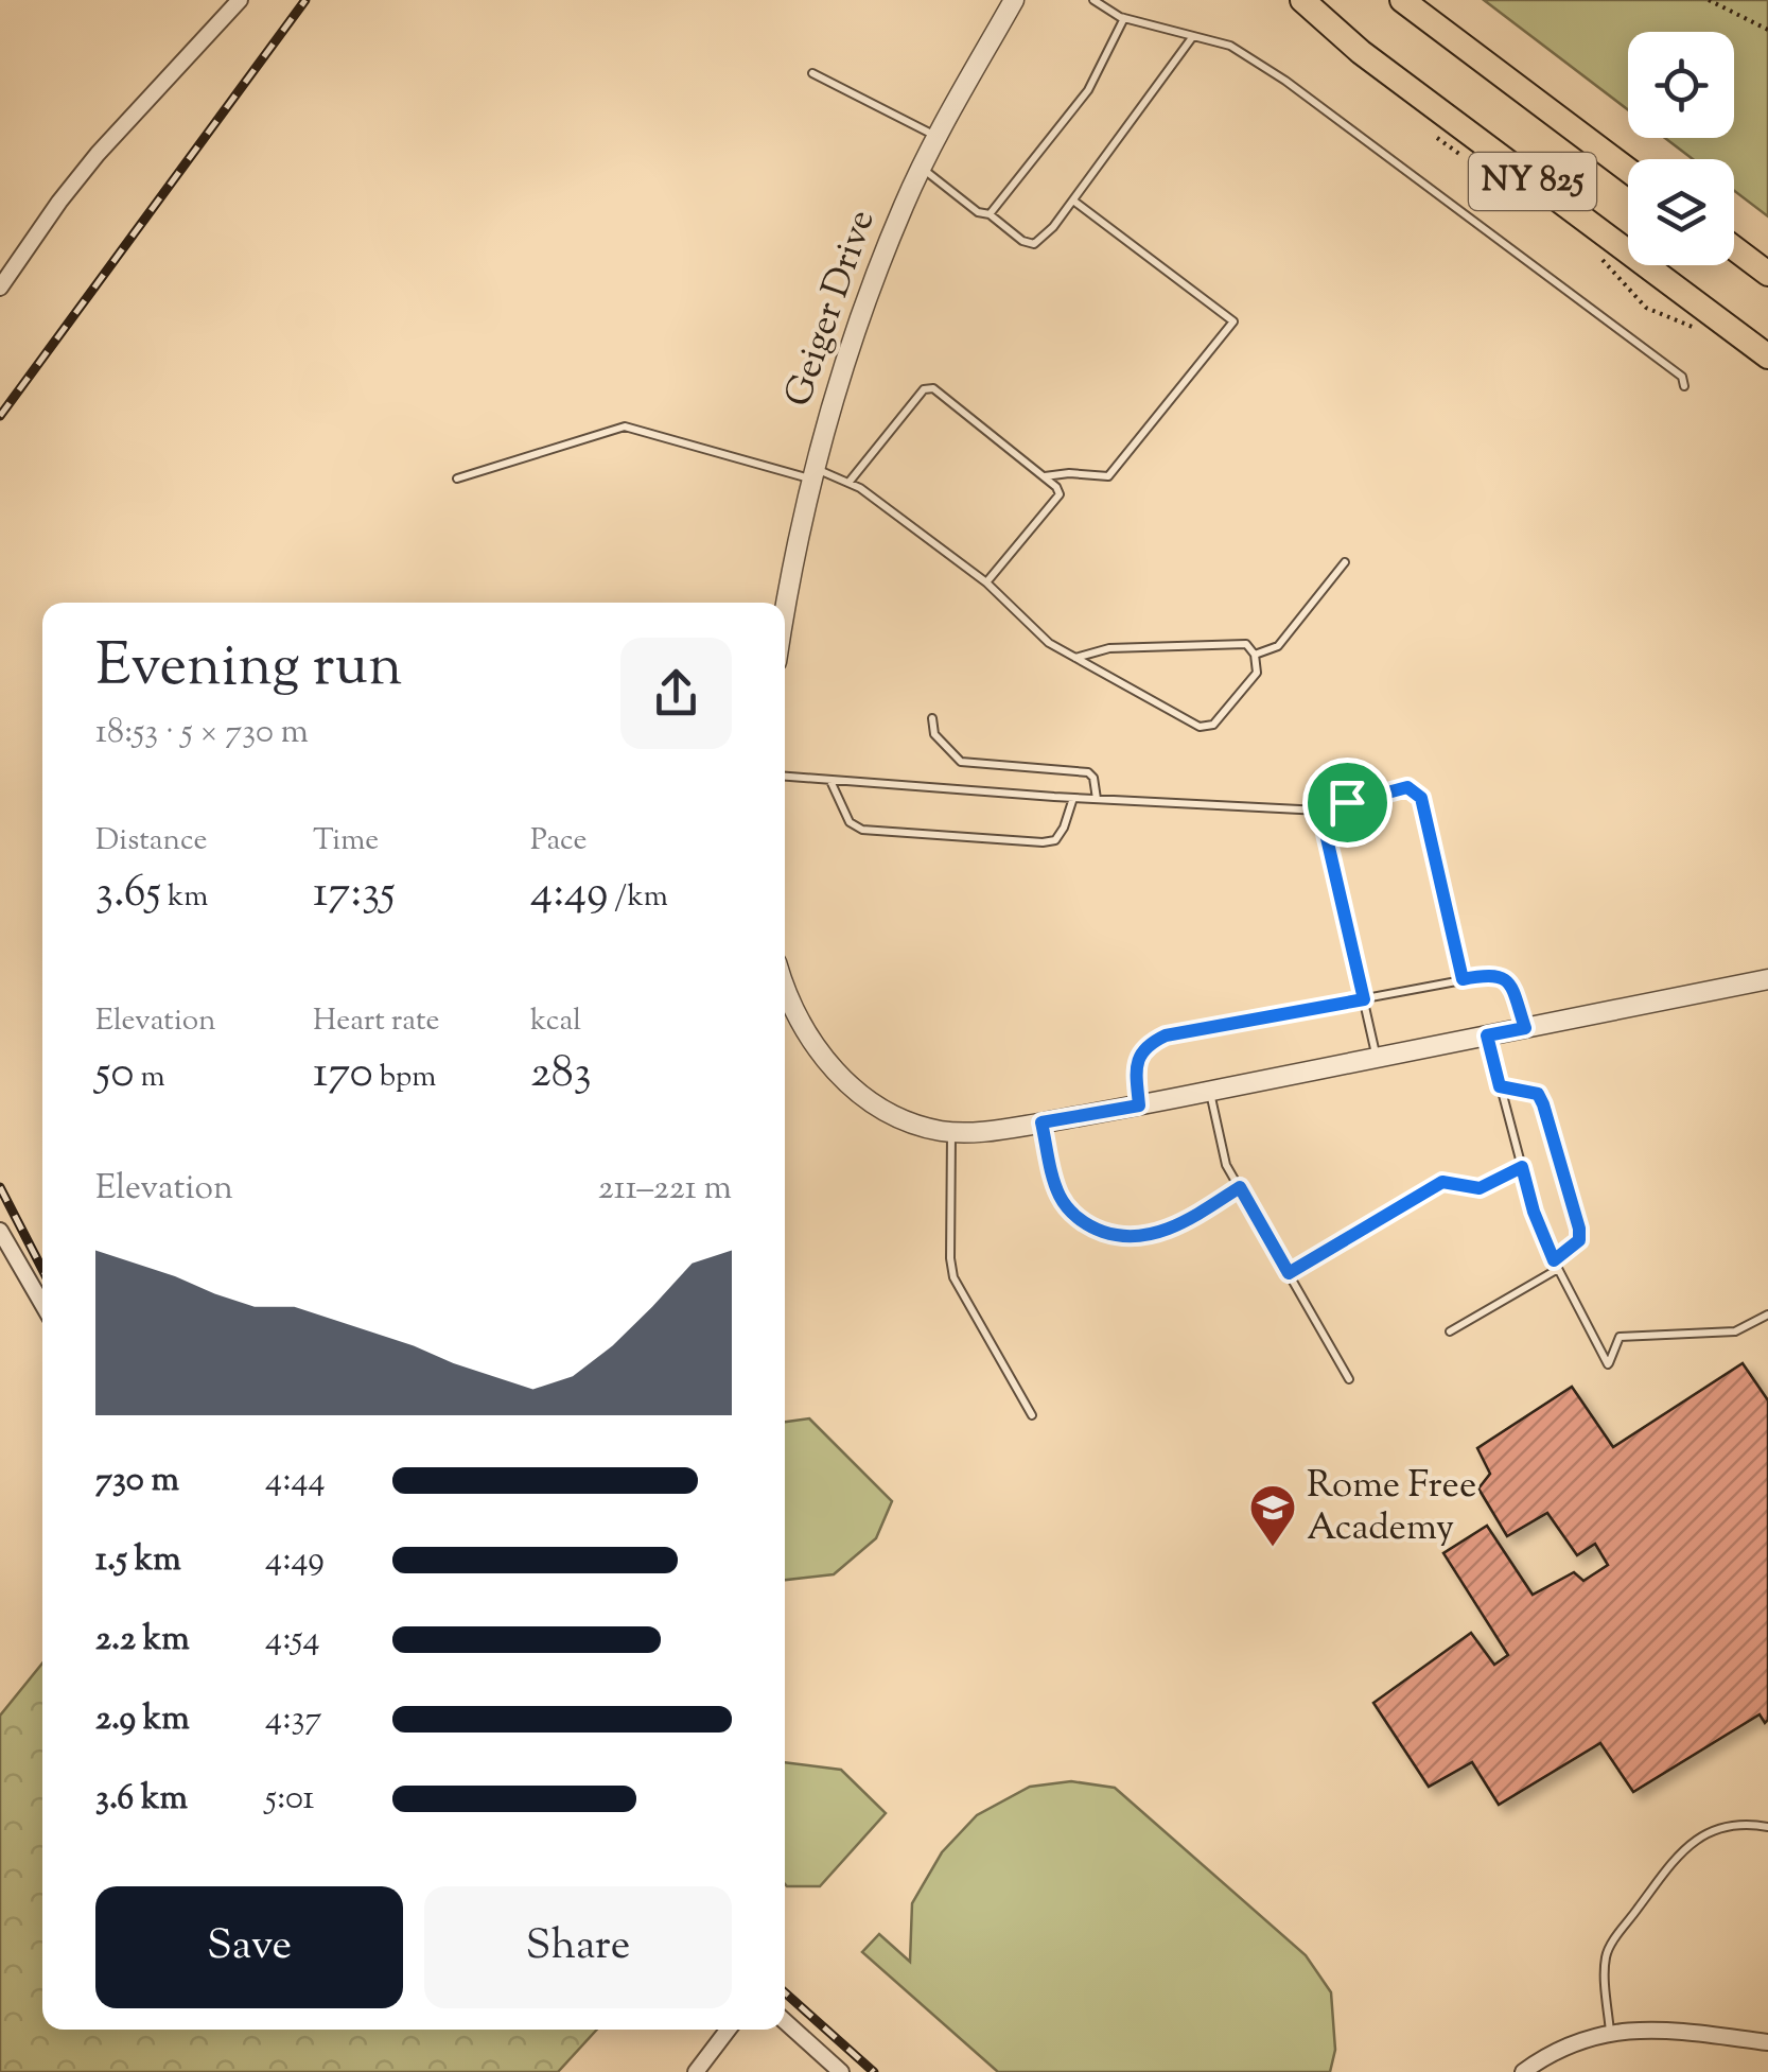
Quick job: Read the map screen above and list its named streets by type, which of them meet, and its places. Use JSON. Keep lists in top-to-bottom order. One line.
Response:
{"streets":{"main road":["NY 825"],"street":["Geiger Drive"]},"places":{"school or university":["Rome Free Academy"]},"page":{"heading":["Evening run","18:53 · 5 × 730 m"],"stats":[["Distance","3.65 km"],["Time","17:35"],["Pace","4:49 /km"],["Elevation","50 m"],["Heart rate","170 bpm"],["kcal","283"]],"chart":["Elevation","211–221 m"],"list":[{"name":"730 m","note":"4:44"},{"name":"1.5 km","note":"4:49"},{"name":"2.2 km","note":"4:54"},{"name":"2.9 km","note":"4:37"},{"name":"3.6 km","note":"5:01"}],"buttons":["Save","Share"]}}
